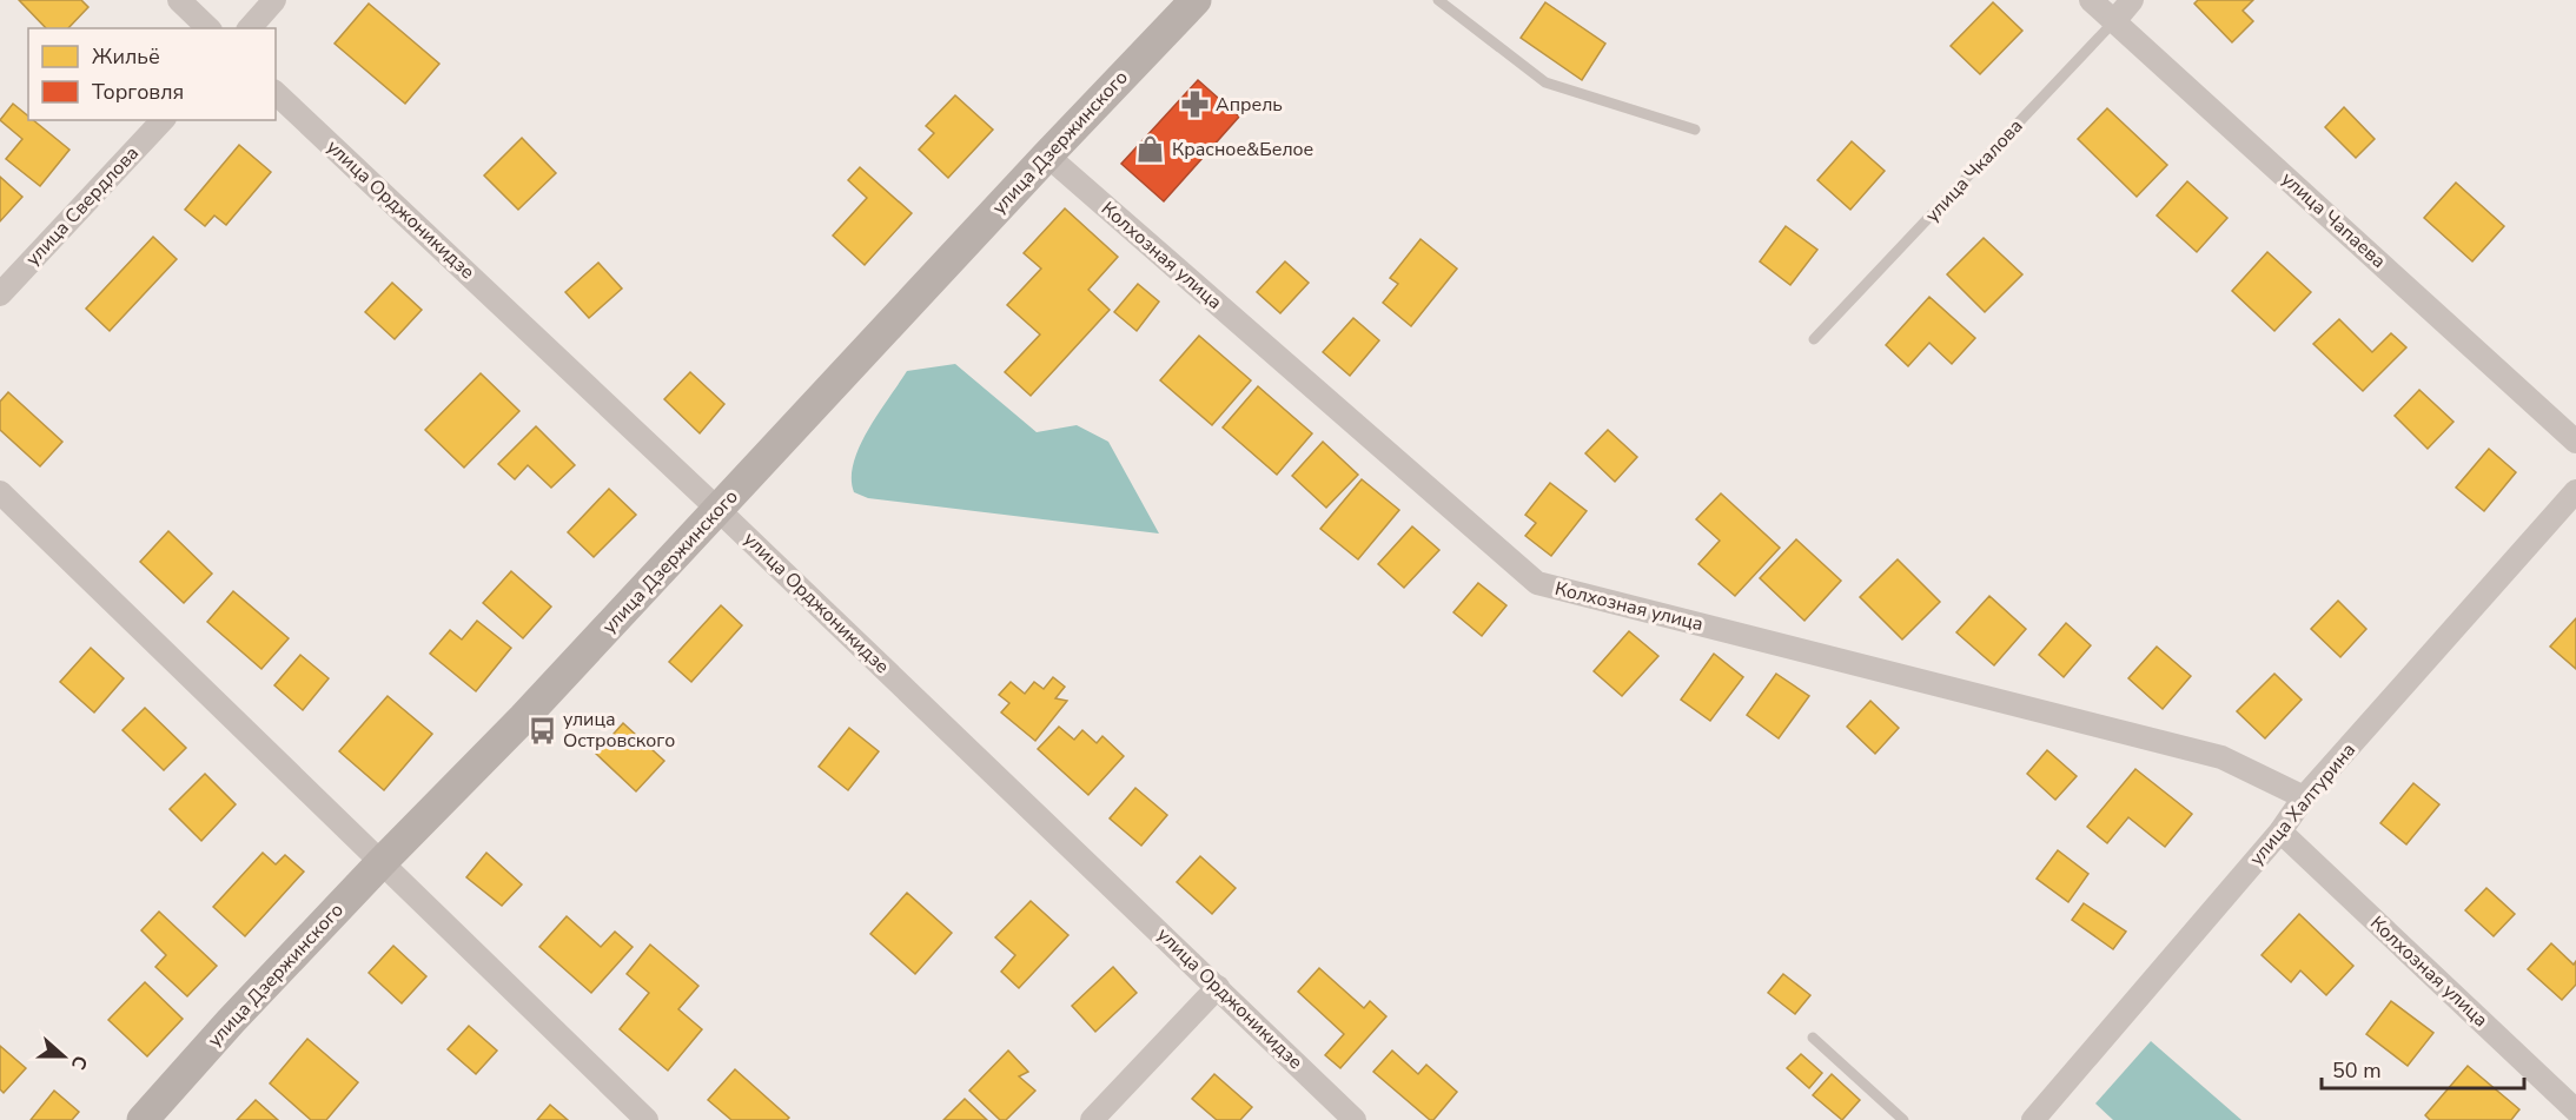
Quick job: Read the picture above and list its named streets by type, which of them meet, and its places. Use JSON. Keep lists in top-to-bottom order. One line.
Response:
{"streets":{"street":["улица Дзержинского","улица Чкалова","улица Свердлова","улица Орджоникидзе","улица Чапаева","Колхозная улица","улица Халтурина"]},"crossings":[["улица Дзержинского","улица Орджоникидзе"],["улица Дзержинского","Колхозная улица"],["улица Чкалова","улица Чапаева"],["Колхозная улица","улица Халтурина"]],"places":{"pharmacy":["Апрель"],"shop":["Красное&Белое"],"bus stop":["улица Островского"]},"legend":["Жильё","Торговля"],"scale_bar":"50 m","north":"right"}
